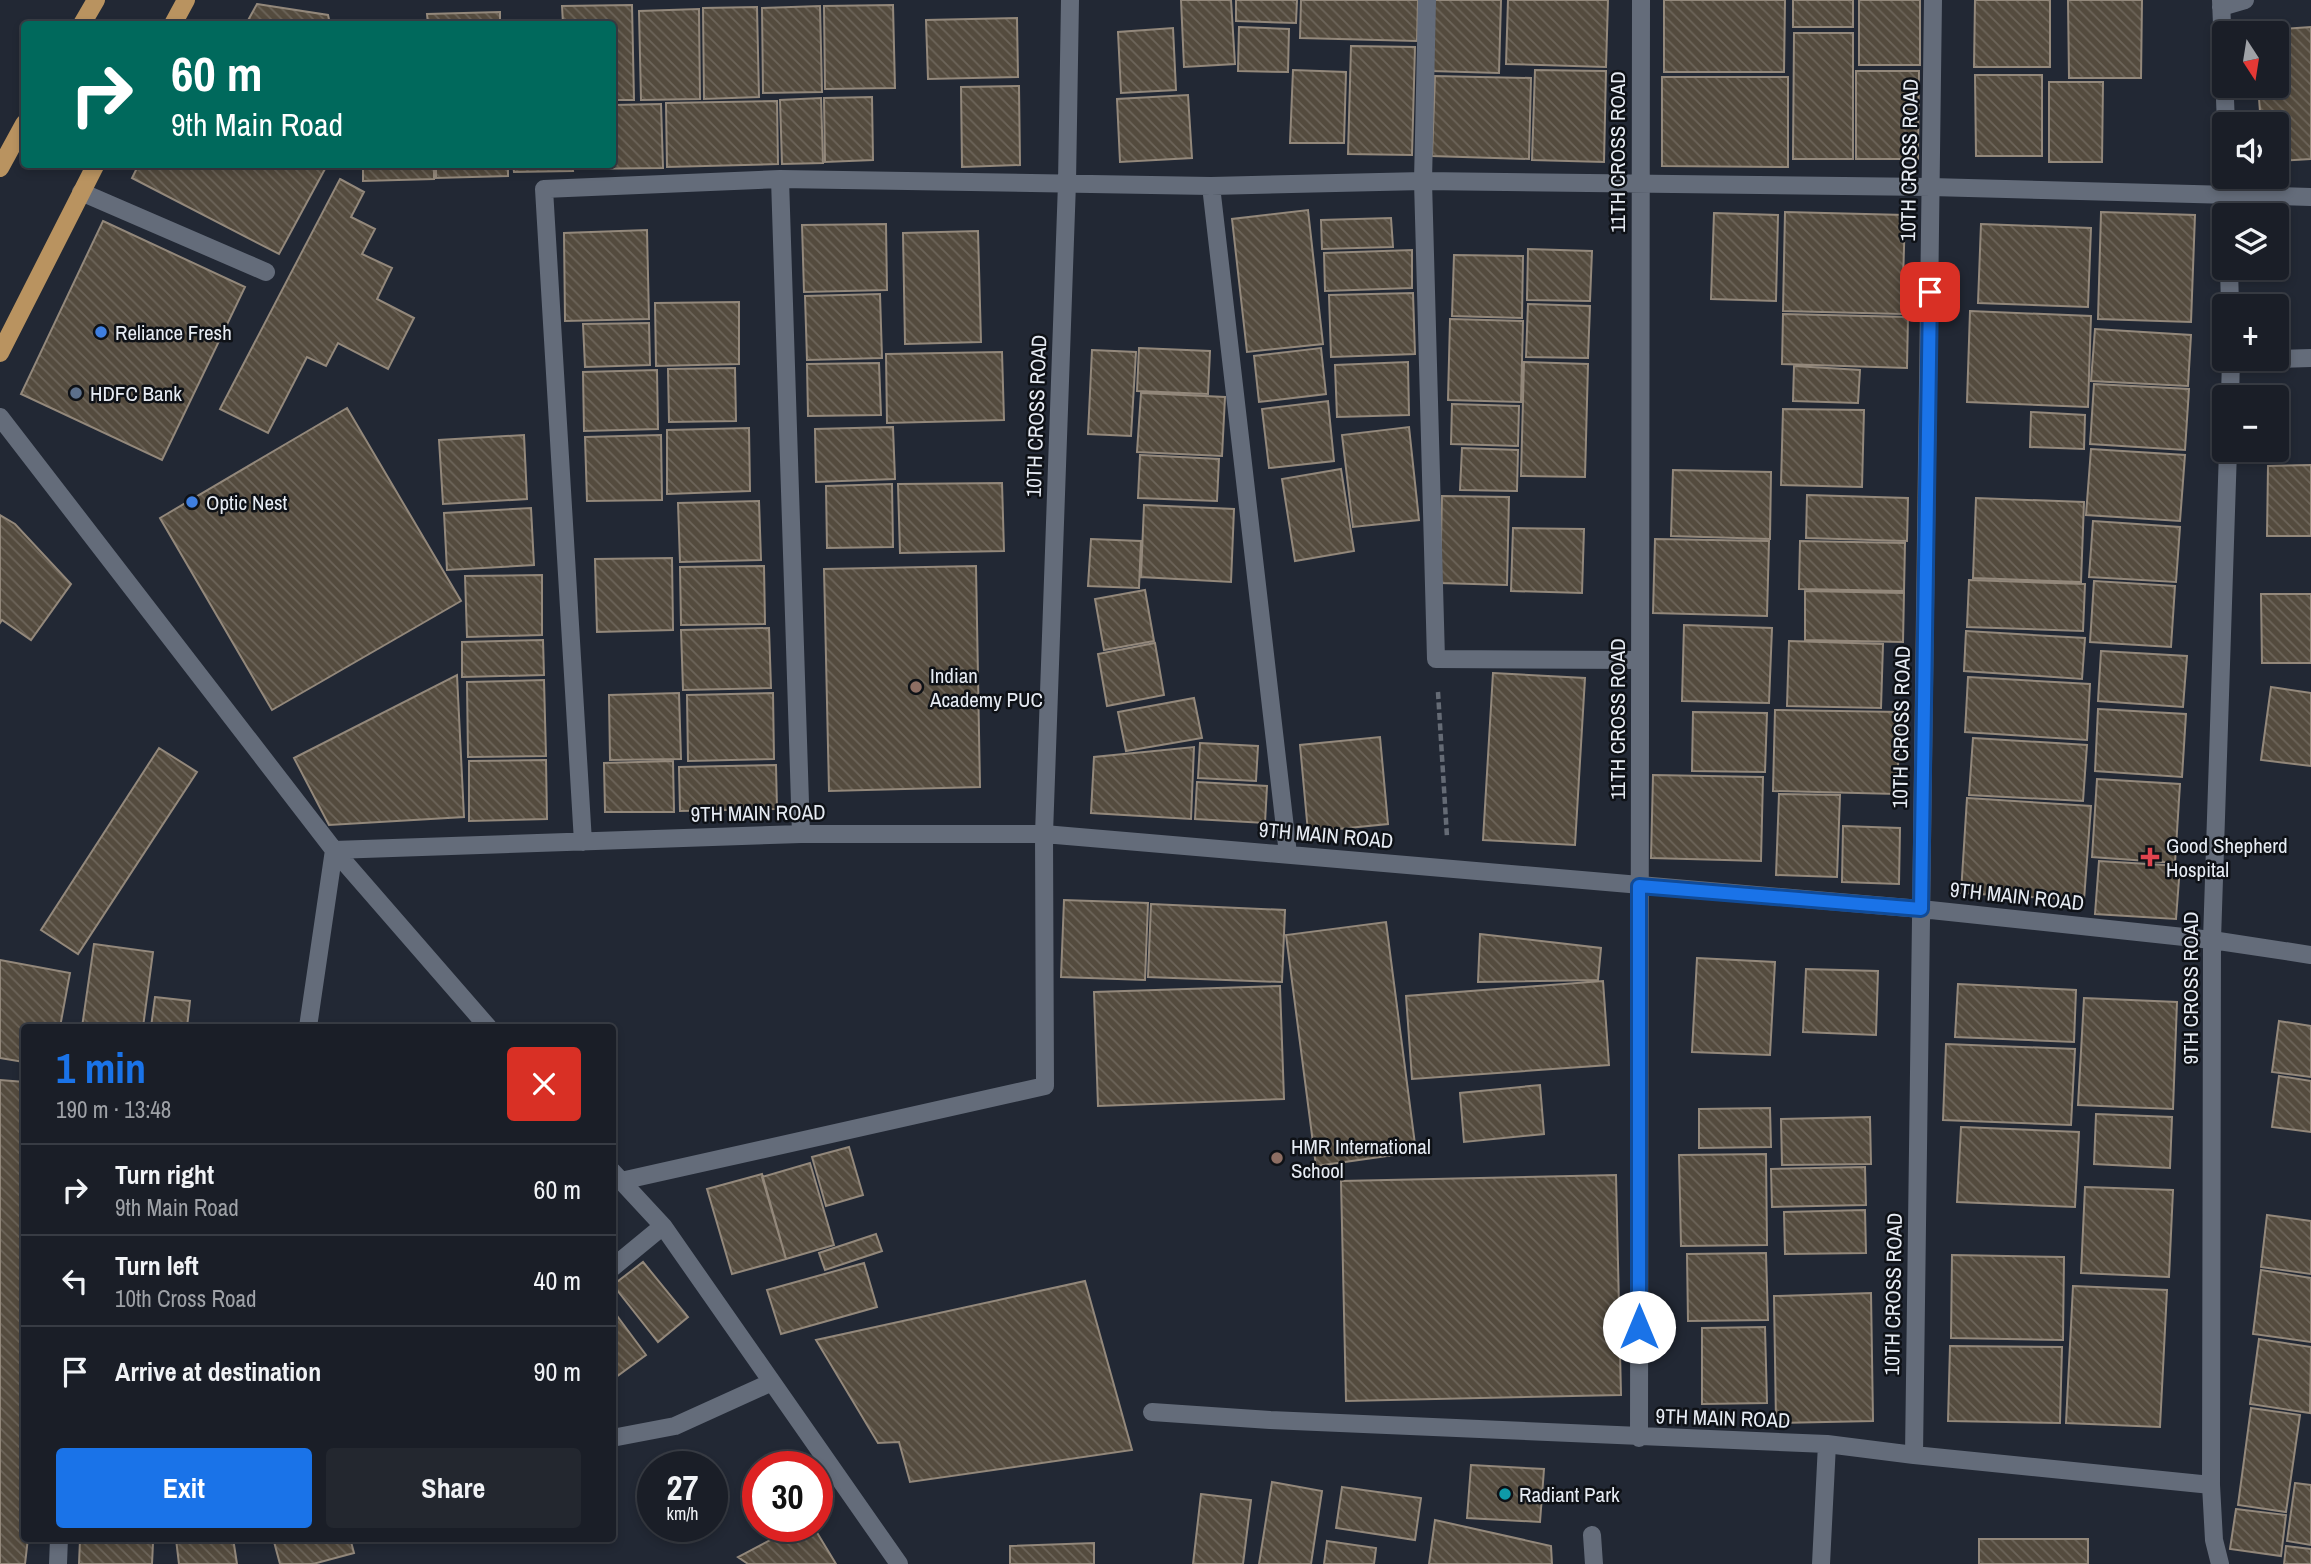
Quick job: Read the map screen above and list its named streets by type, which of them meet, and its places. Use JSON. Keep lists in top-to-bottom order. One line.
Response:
{"streets":{"street":["11TH CROSS ROAD","10TH CROSS ROAD","9TH MAIN ROAD","9TH CROSS ROAD"]},"crossings":[["11TH CROSS ROAD","9TH MAIN ROAD"],["10TH CROSS ROAD","9TH MAIN ROAD"],["9TH MAIN ROAD","9TH CROSS ROAD"]],"places":{"other":["Reliance Fresh","HDFC Bank","Optic Nest","Indian Academy PUC","HMR International School","Radiant Park"],"health":["Good Shepherd Hospital"]},"north":"bottom","page":{"map_buttons":["+","−"],"turn":["60 m","9th Main Road"],"heading":["1 min","190 m · 13:48"],"list":[{"name":"Turn right","note":"9th Main Road","value":"60 m"},{"name":"Turn left","note":"10th Cross Road","value":"40 m"},{"name":"Arrive at destination","value":"90 m"}],"buttons":["Exit","Share"],"speed":"27 km/h","limit":"30"}}
